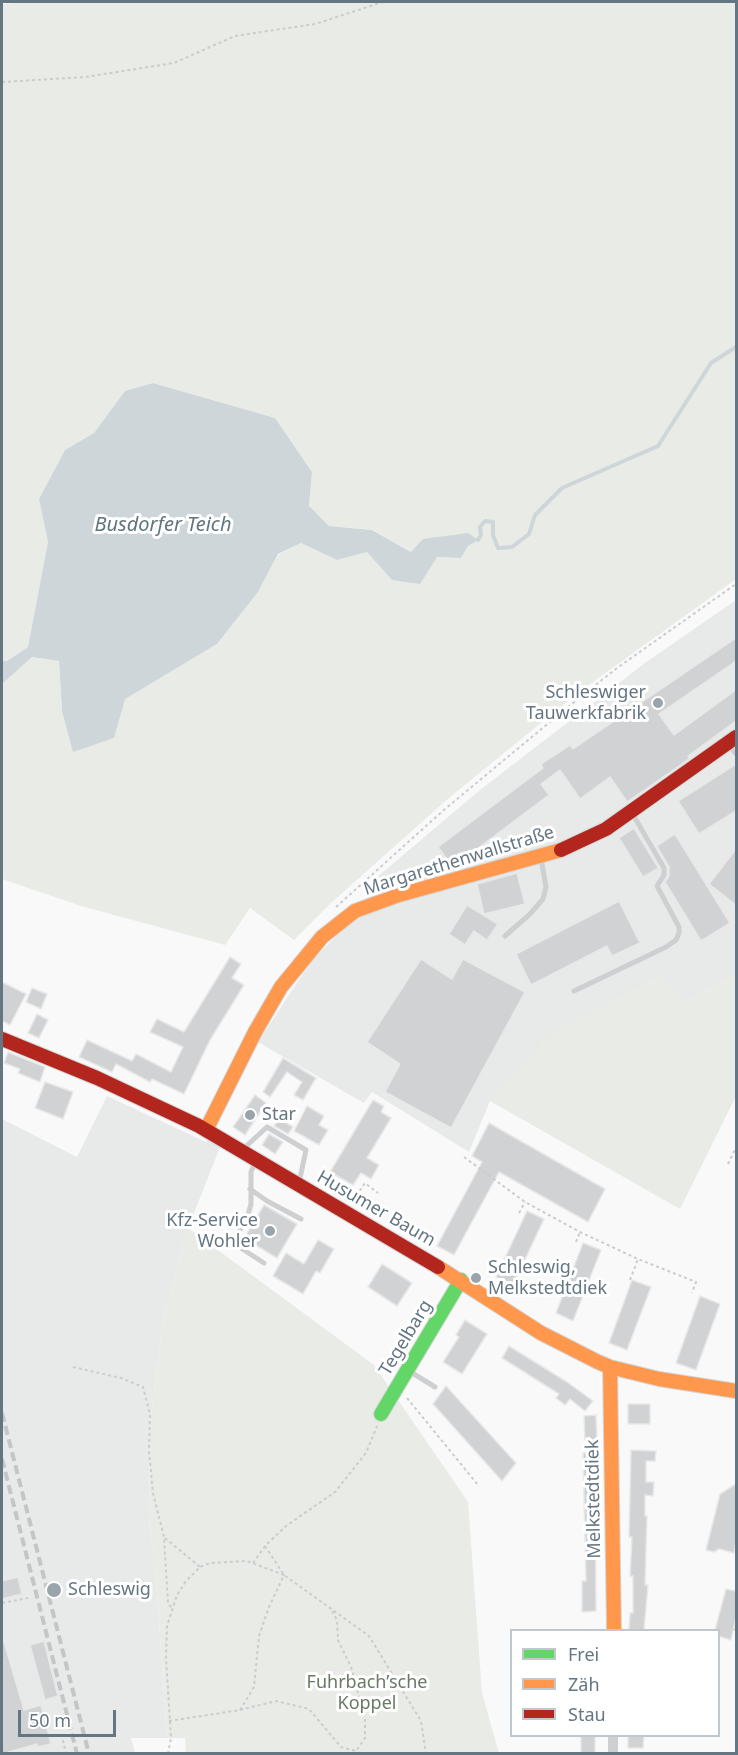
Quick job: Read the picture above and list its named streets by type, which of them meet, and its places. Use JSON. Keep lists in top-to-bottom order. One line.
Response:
{"streets":{"street":["Margarethenwallstraße","Husumer Baum","Tegelbarg","Melkstedtdiek"]},"crossings":[["Margarethenwallstraße","Husumer Baum"],["Husumer Baum","Tegelbarg"],["Husumer Baum","Melkstedtdiek"]],"water":["Busdorfer Teich"],"parks":["Fuhrbach’sche Koppel"],"places":["Schleswiger Tauwerkfabrik","Star","Kfz-Service Wohler","Schleswig, Melkstedtdiek","Schleswig"],"legend":["Frei","Zäh","Stau"],"scale_bar":"50 m"}
